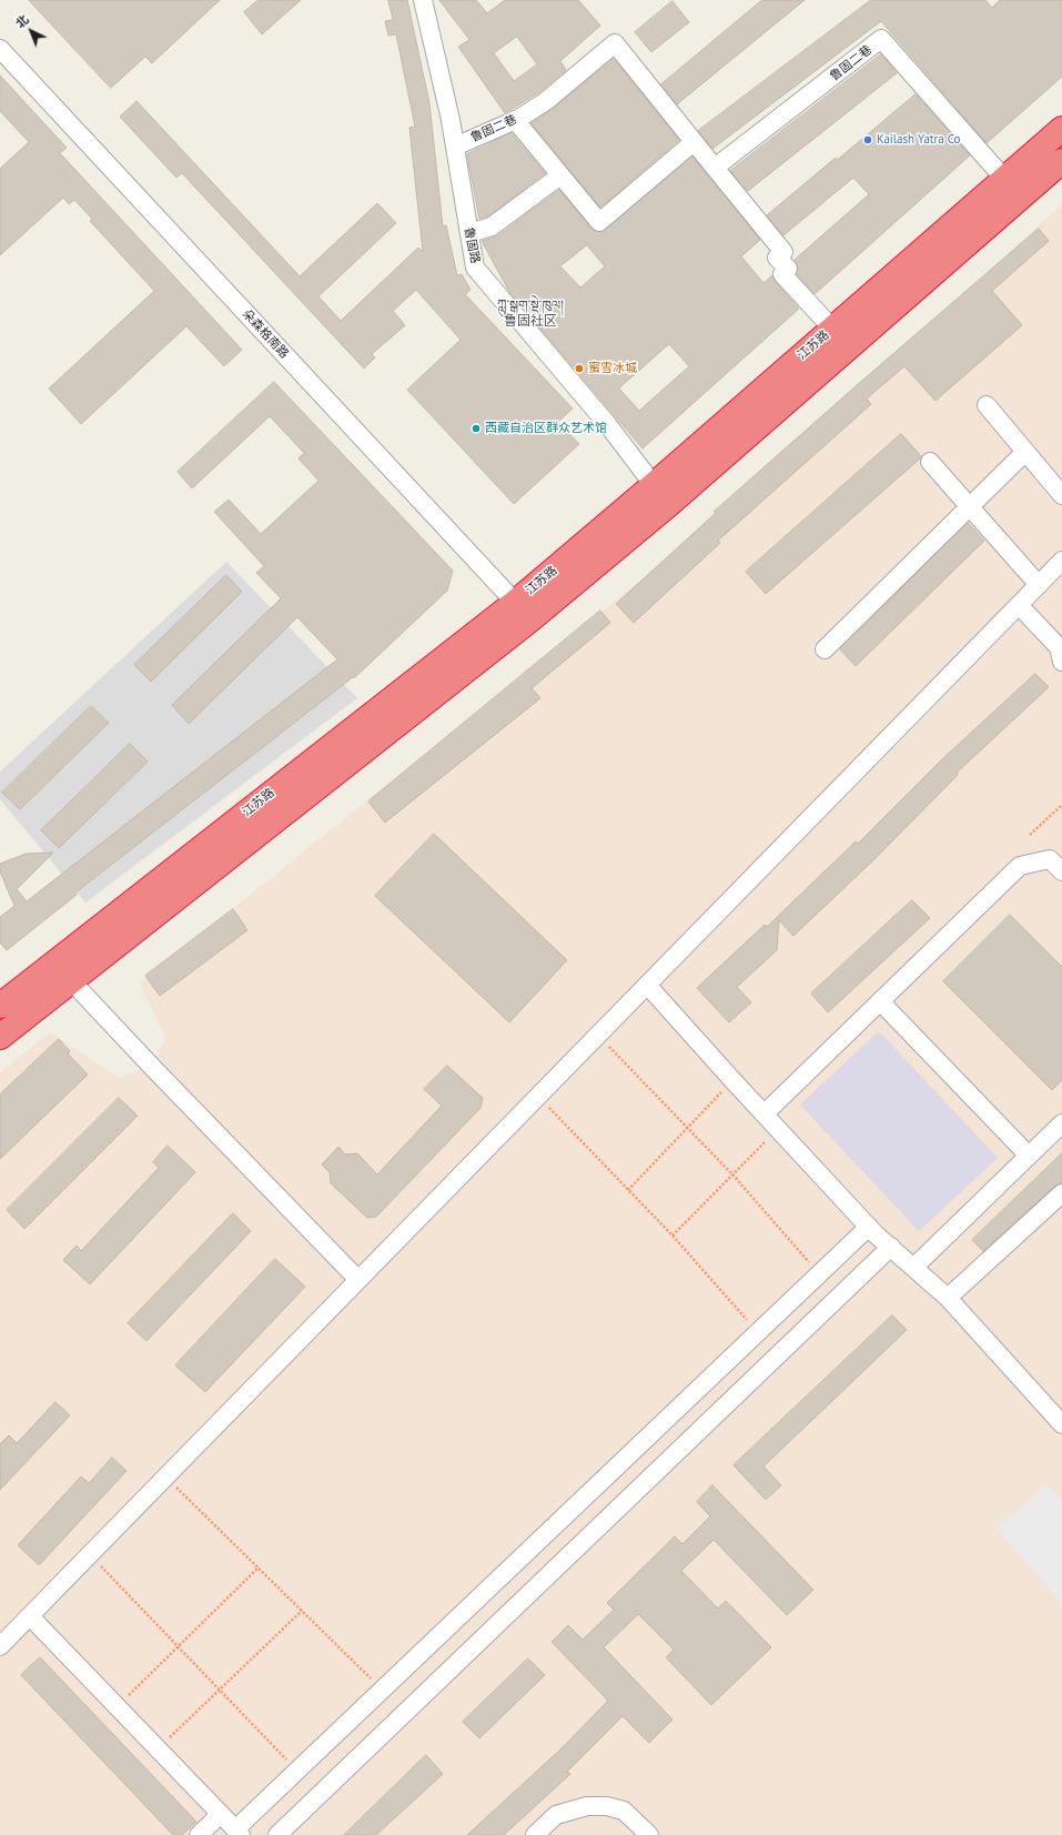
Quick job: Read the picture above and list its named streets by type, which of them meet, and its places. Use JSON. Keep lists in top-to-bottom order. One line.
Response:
{"streets":{"highway":["江苏路"],"street":["鲁固二巷","鲁固路","朵森格南路"]},"crossings":[["鲁固二巷","鲁固路"],["鲁固二巷","江苏路"],["鲁固路","江苏路"],["朵森格南路","江苏路"]],"districts":["ཀླུ་སྒུག་སྡེ་ཁུལ། 鲁固社区"],"places":["Kailash Yatra Co","蜜雪冰城","西藏自治区群众艺术馆"],"north":"top left"}
